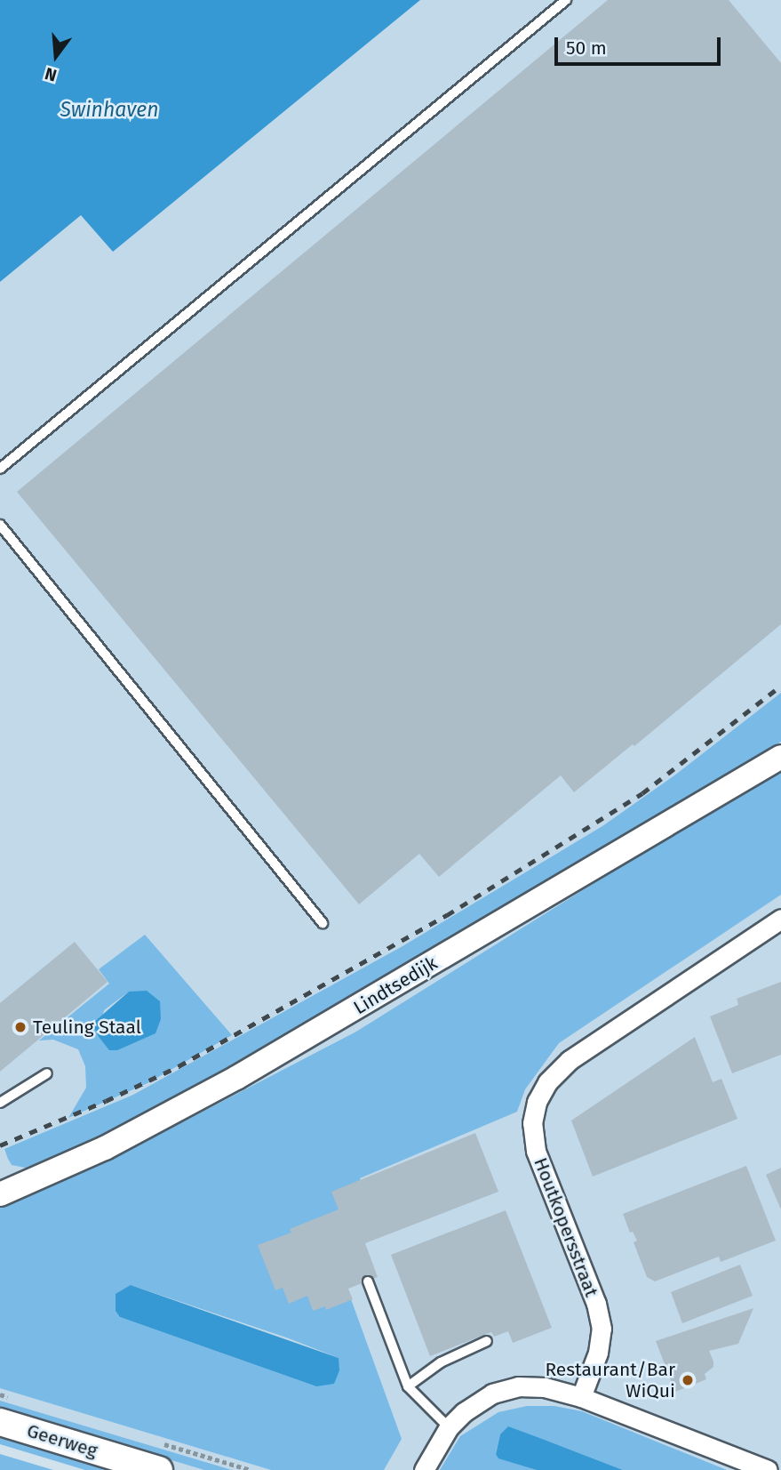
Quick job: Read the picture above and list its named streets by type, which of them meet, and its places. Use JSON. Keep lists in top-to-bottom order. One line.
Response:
{"streets":{"main road":["Geerweg"],"street":["Lindtsedijk","Houtkopersstraat"]},"water":["Swinhaven"],"places":["Teuling Staal","Restaurant/Bar WiQui"],"scale_bar":"50 m","north":"bottom"}
